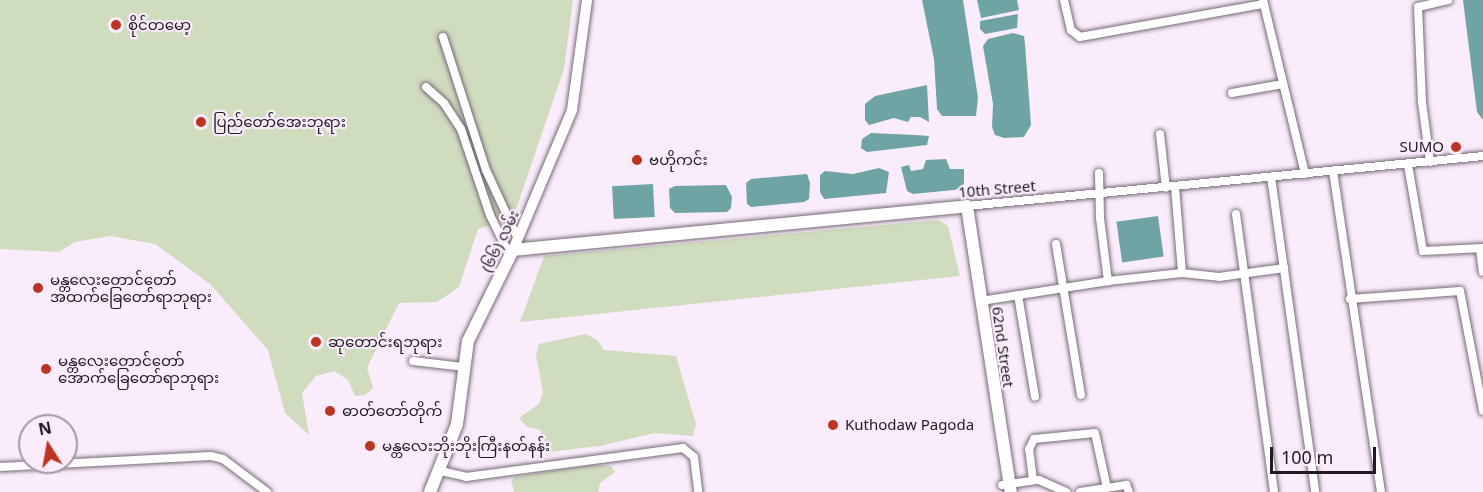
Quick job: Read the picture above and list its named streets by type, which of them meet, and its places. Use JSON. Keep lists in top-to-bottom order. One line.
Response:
{"streets":{"main road":["10th Street","(၆၆) လမ်း","62nd Street"]},"crossings":[["10th Street","(၆၆) လမ်း"],["10th Street","62nd Street"]],"places":["စိုင်တမော့","ပြည်တော်အေးဘုရား","SUMO","ဗဟိုကင်း","မန္တ‌လေးတောင်တော် အထက်ခြေတော်ရာဘုရား‌","ဆုတောင်းရဘုရား","မန္တ‌လေးတောင်တော် အောက်ခြေတော်ရာဘုရား‌","ဓာတ်တော်တိုက်","Kuthodaw Pagoda","မန္တလေးဘိုးဘိုးကြီးနတ်နန်း"],"scale_bar":"100 m","north":"top"}
